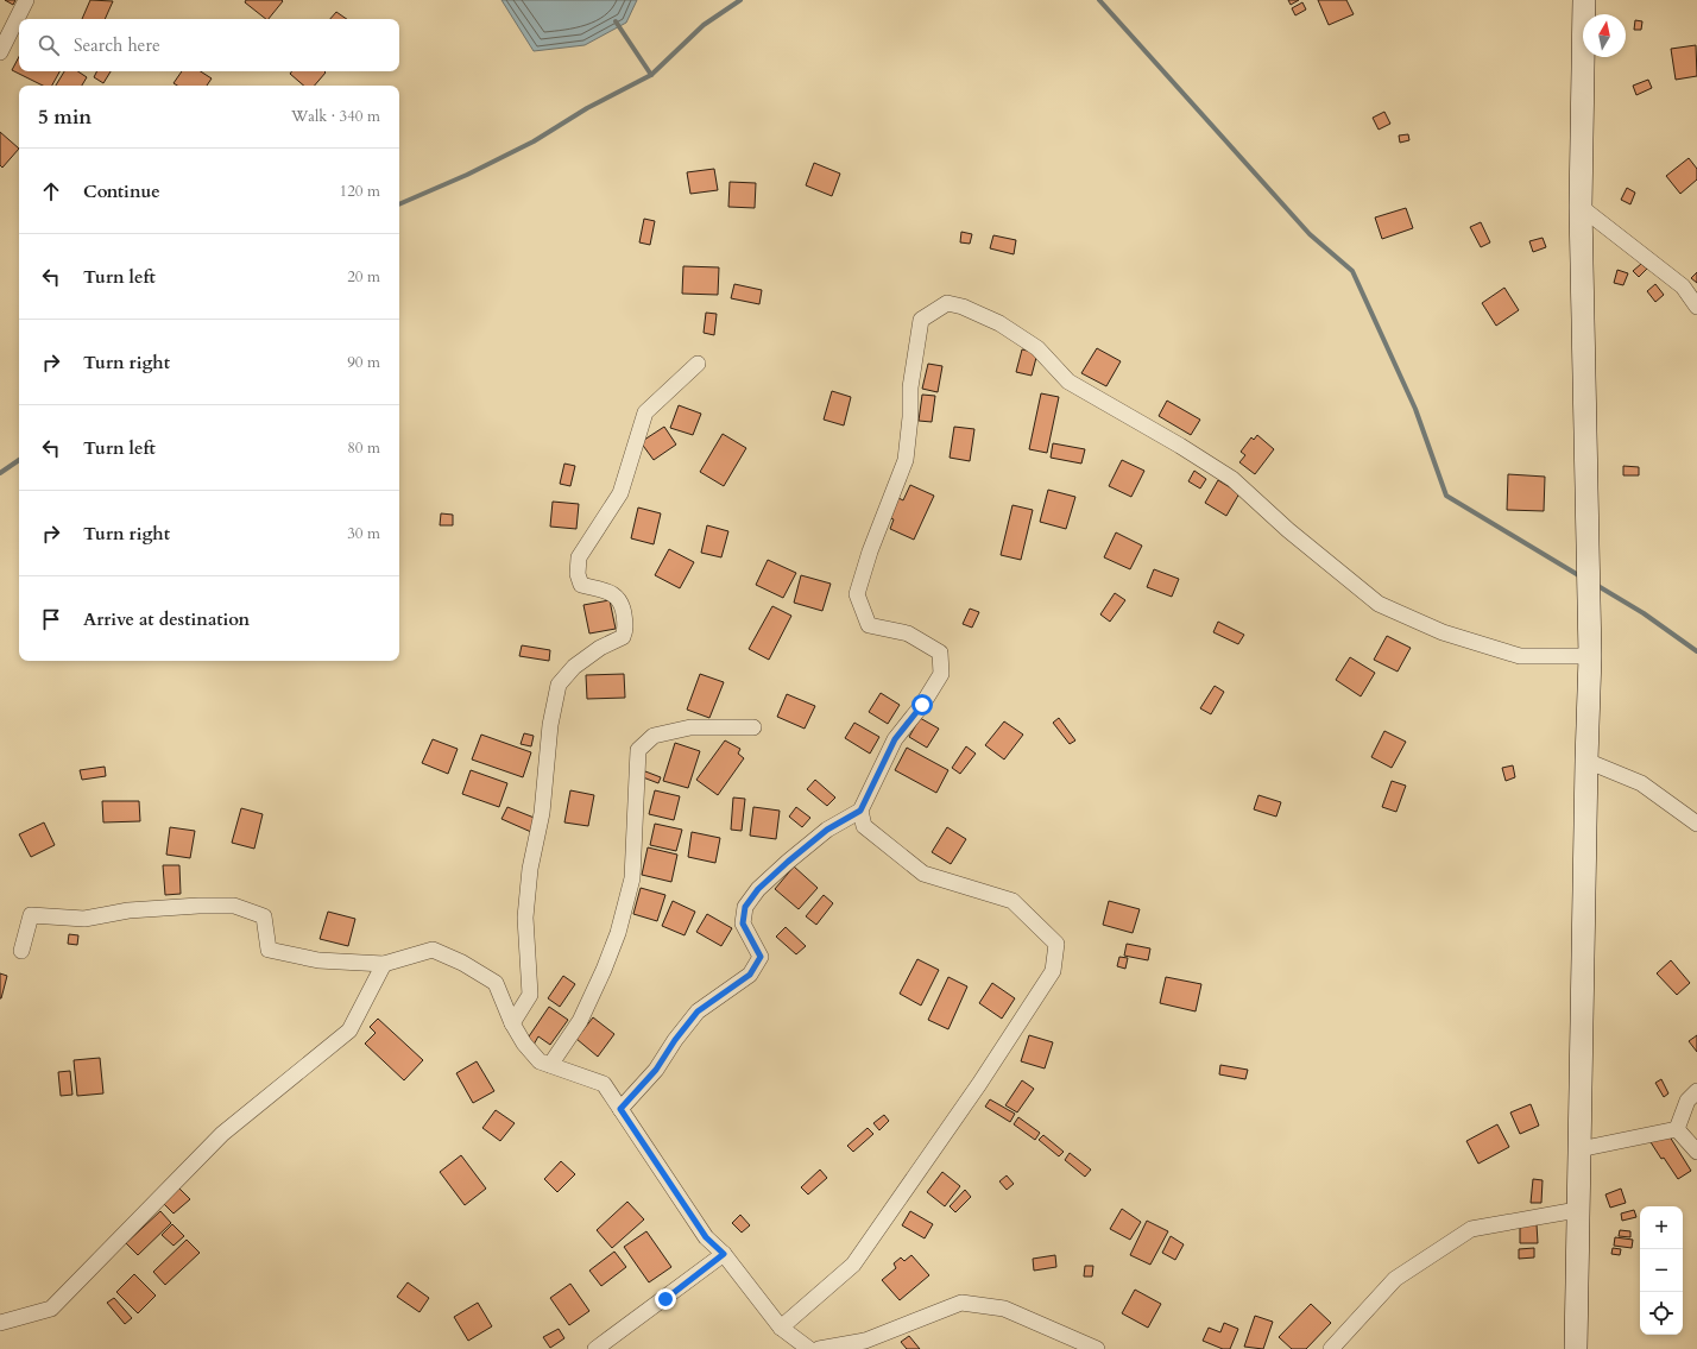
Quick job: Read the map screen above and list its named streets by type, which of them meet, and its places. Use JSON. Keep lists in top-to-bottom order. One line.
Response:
{"north":"top","page":{"search":"Search here","heading":["5 min","Walk · 340 m"],"list":[["Continue","120 m"],["Turn left","20 m"],["Turn right","90 m"],["Turn left","80 m"],["Turn right","30 m"],"Arrive at destination"],"map_buttons":["+","−"]}}
